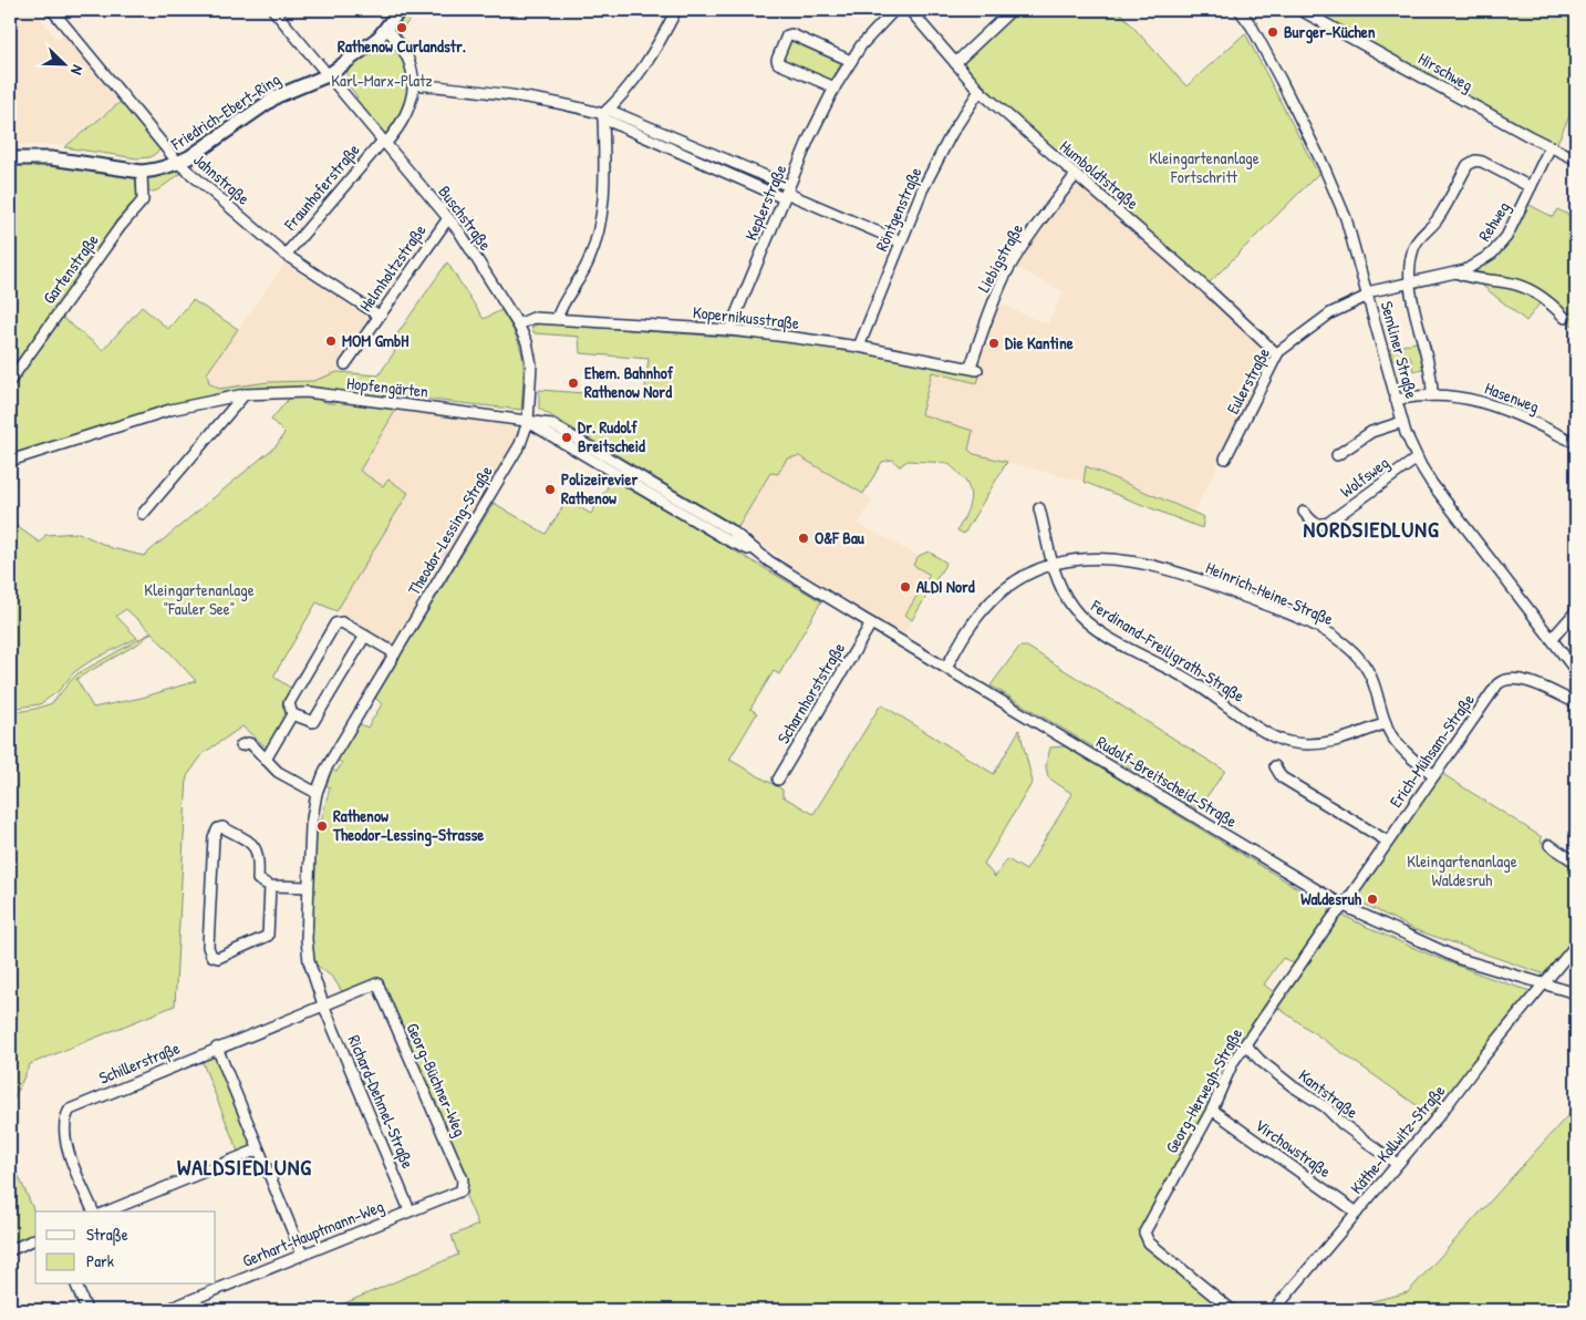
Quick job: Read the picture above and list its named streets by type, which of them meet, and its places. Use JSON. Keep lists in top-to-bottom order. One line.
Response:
{"streets":{"main road":["Friedrich-Ebert-Ring"],"street":["Hirschweg","Humboldtstraße","Jahnstraße","Fraunhoferstraße","Keplerstraße","Röntgenstraße","Buschstraße","Rehweg","Liebigstraße","Helmholtzstraße","Gartenstraße","Kopernikusstraße","Semliner Straße","Eulerstraße","Hopfengärten","Hasenweg","Wolfsweg","Theodor-Lessing-Straße","Heinrich-Heine-Straße","Ferdinand-Freiligrath-Straße","Scharnhorststraße","Erich-Mühsam-Straße","Rudolf-Breitscheid-Straße","Schillerstraße","Georg-Büchner-Weg","Georg-Herwegh-Straße","Kantstraße","Richard-Dehmel-Straße","Käthe-Kollwitz-Straße","Virchowstraße","Gerhart-Hauptmann-Weg"]},"crossings":[["Hirschweg","Rehweg"],["Friedrich-Ebert-Ring","Jahnstraße"],["Friedrich-Ebert-Ring","Buschstraße"],["Friedrich-Ebert-Ring","Gartenstraße"],["Humboldtstraße","Röntgenstraße"],["Humboldtstraße","Liebigstraße"],["Humboldtstraße","Eulerstraße"],["Jahnstraße","Fraunhoferstraße"],["Jahnstraße","Helmholtzstraße"],["Fraunhoferstraße","Buschstraße"],["Keplerstraße","Kopernikusstraße"],["Röntgenstraße","Kopernikusstraße"],["Buschstraße","Helmholtzstraße"],["Buschstraße","Kopernikusstraße"],["Buschstraße","Hopfengärten"],["Buschstraße","Theodor-Lessing-Straße"],["Buschstraße","Rudolf-Breitscheid-Straße"],["Rehweg","Semliner Straße"],["Rehweg","Eulerstraße"],["Liebigstraße","Kopernikusstraße"],["Semliner Straße","Eulerstraße"],["Semliner Straße","Hasenweg"],["Semliner Straße","Wolfsweg"],["Hopfengärten","Theodor-Lessing-Straße"],["Hopfengärten","Rudolf-Breitscheid-Straße"],["Theodor-Lessing-Straße","Rudolf-Breitscheid-Straße"],["Theodor-Lessing-Straße","Schillerstraße"],["Theodor-Lessing-Straße","Georg-Büchner-Weg"],["Theodor-Lessing-Straße","Richard-Dehmel-Straße"],["Heinrich-Heine-Straße","Ferdinand-Freiligrath-Straße"],["Heinrich-Heine-Straße","Erich-Mühsam-Straße"],["Heinrich-Heine-Straße","Rudolf-Breitscheid-Straße"],["Scharnhorststraße","Rudolf-Breitscheid-Straße"],["Erich-Mühsam-Straße","Rudolf-Breitscheid-Straße"],["Erich-Mühsam-Straße","Georg-Herwegh-Straße"],["Rudolf-Breitscheid-Straße","Georg-Herwegh-Straße"],["Rudolf-Breitscheid-Straße","Käthe-Kollwitz-Straße"],["Schillerstraße","Georg-Büchner-Weg"],["Schillerstraße","Richard-Dehmel-Straße"],["Georg-Büchner-Weg","Richard-Dehmel-Straße"],["Georg-Büchner-Weg","Gerhart-Hauptmann-Weg"],["Georg-Herwegh-Straße","Kantstraße"],["Georg-Herwegh-Straße","Virchowstraße"],["Kantstraße","Käthe-Kollwitz-Straße"],["Richard-Dehmel-Straße","Gerhart-Hauptmann-Weg"],["Käthe-Kollwitz-Straße","Virchowstraße"]],"districts":["NORDSIEDLUNG","WALDSIEDLUNG"],"parks":["Karl-Marx-Platz","Kleingartenanlage Fortschritt","Kleingartenanlage \"Fauler See\"","Kleingartenanlage Waldesruh"],"places":["Rathenow Curlandstr.","Burger-Küchen","MOM GmbH","Die Kantine","Ehem. Bahnhof Rathenow Nord","Dr. Rudolf Breitscheid","Polizeirevier Rathenow","O&F Bau","ALDI Nord","Rathenow Theodor-Lessing-Strasse","Waldesruh"],"legend":["Straße","Park"],"north":"bottom right"}
